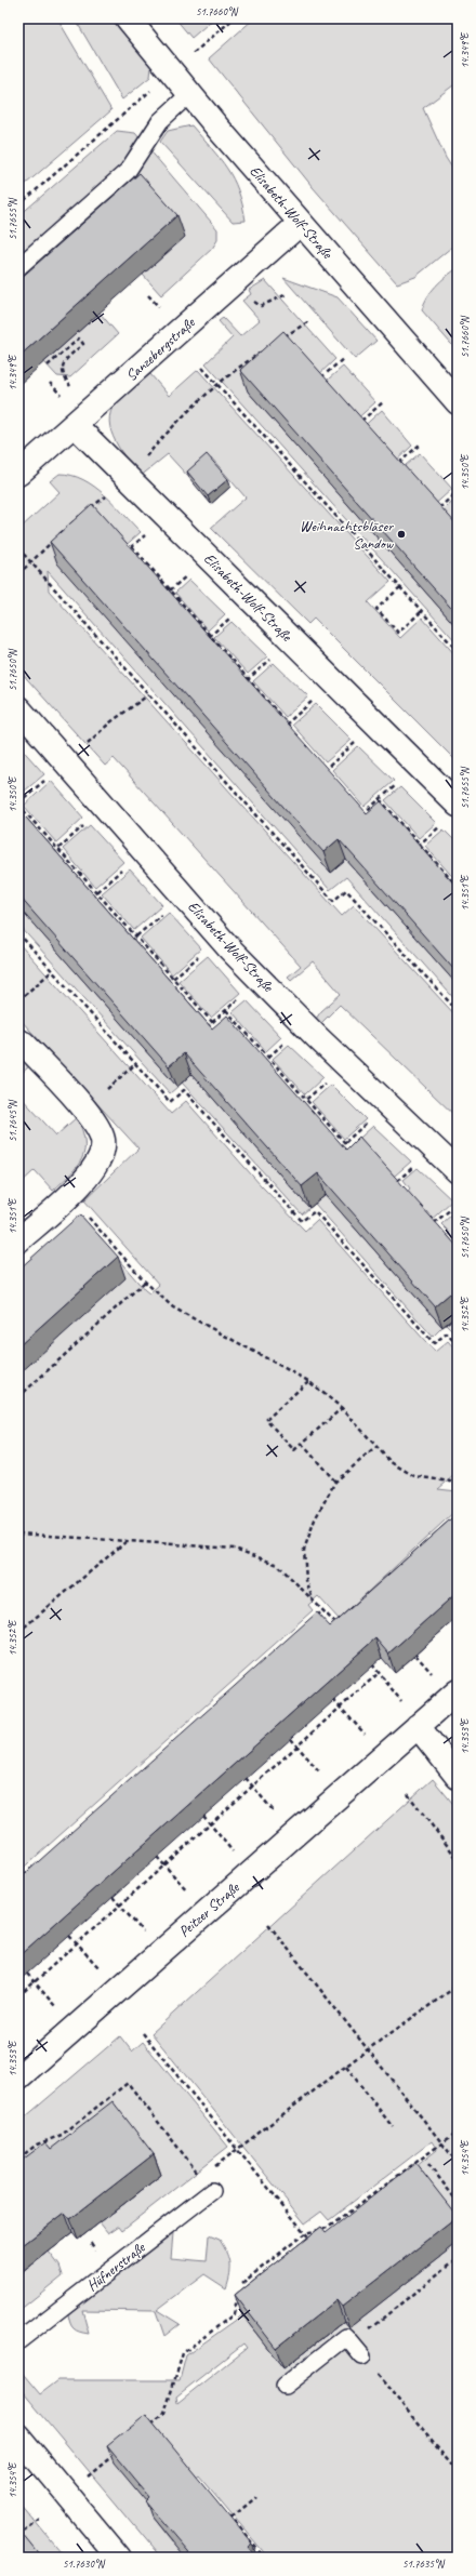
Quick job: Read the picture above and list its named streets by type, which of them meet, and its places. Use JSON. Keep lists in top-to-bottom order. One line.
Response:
{"streets":{"street":["Elisabeth-Wolf-Straße","Sanzebergstraße","Peitzer Straße"],"lane":["Hüfnerstraße"]},"crossings":[["Elisabeth-Wolf-Straße","Sanzebergstraße"]],"places":["Weihnachtsbläser Sandow"],"coordinates":["51.7660°N","14.349°E","51.7655°N","14.350°E","51.7650°N","14.351°E","51.7645°N","14.352°E","14.353°E","14.354°E","51.7630°N","51.7635°N"]}
